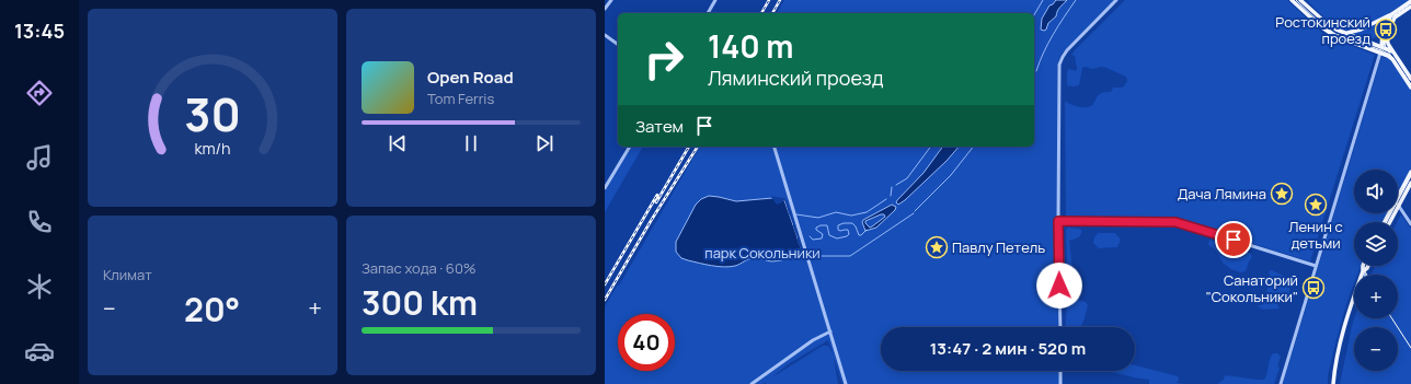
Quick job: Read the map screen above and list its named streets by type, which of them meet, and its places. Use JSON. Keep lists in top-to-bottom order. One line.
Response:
{"parks":["парк Сокольники"],"places":{"bus stop":["Ростокинский проезд","Санаторий \"Сокольники\""],"place":["Дача Лямина","Ленин с детьми","Павлу Петель"]},"page":{"tabs":"13:45","turn":["140 m","Ляминский проезд"],"song":["Open Road","Tom Ferris"],"then":"Затем","map_buttons":["+","−"],"tile":["Климат",["Запас хода · 60%","300 km"]],"heat":["−","20°","+"],"limit":"40","trip":"13:47 · 2 мин · 520 m","gauge":["30","km/h"]}}
